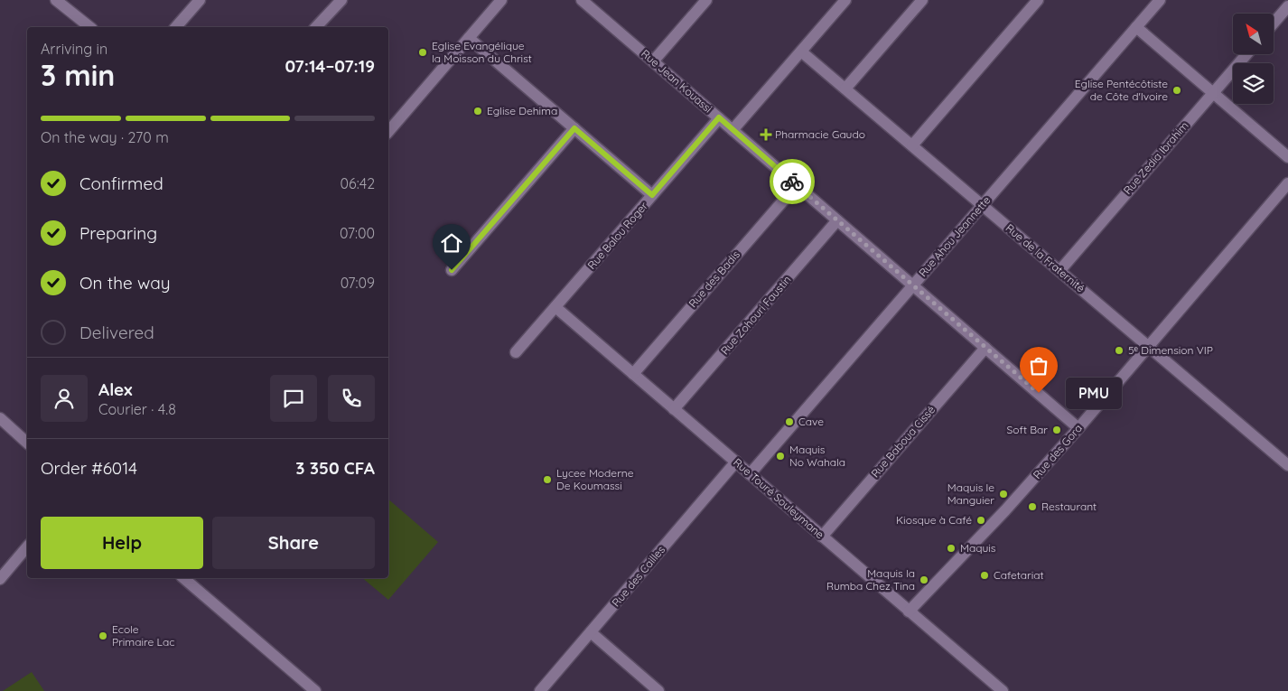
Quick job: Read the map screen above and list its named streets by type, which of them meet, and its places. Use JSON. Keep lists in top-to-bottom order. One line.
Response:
{"streets":{"street":["Rue Jean Kouassi","Rue Zedia Ibrahim","Rue Balou Roger","Rue Ahou Jeannette","Rue de la Fraternité","Rue des Badis","Rue Zohouri Faustin","Rue Baboua Cissé","Rue des Gora","Rue Touré Souleymane","Rue des Cailles"]},"crossings":[["Rue Jean Kouassi","Rue Balou Roger"],["Rue Jean Kouassi","Rue Ahou Jeannette"],["Rue Jean Kouassi","Rue des Badis"],["Rue Jean Kouassi","Rue Zohouri Faustin"],["Rue Jean Kouassi","Rue Baboua Cissé"],["Rue Jean Kouassi","Rue des Gora"],["Rue Zedia Ibrahim","Rue de la Fraternité"],["Rue Balou Roger","Rue Touré Souleymane"],["Rue Ahou Jeannette","Rue de la Fraternité"],["Rue Ahou Jeannette","Rue Touré Souleymane"],["Rue de la Fraternité","Rue des Gora"],["Rue des Badis","Rue Touré Souleymane"],["Rue Zohouri Faustin","Rue Touré Souleymane"],["Rue Baboua Cissé","Rue Touré Souleymane"],["Rue des Gora","Rue Touré Souleymane"],["Rue Touré Souleymane","Rue des Cailles"]],"places":{"other":["Eglise Evangélique la Moisson du Christ","Eglise Pentécôtiste de Côte d'Ivoire","Eglise Dehima","5ᵉ Dimension VIP","PMU","Cave","Soft Bar","Maquis No Wahala","Lycee Moderne De Koumassi","Maquis le Manguier","Restaurant","Kiosque à Café","Maquis","Cafetariat","Maquis la Rumba Chez Tina","Ecole Primaire Lac"],"health":["Pharmacie Gaudo"]},"north":"top left","page":{"heading":["3 min","Arriving in","07:14–07:19"],"panel":["Alex","Courier · 4.8","Order #6014","3 350 CFA"],"bar":"On the way · 270 m","list":[["Confirmed","06:42"],["Preparing","07:00"],["On the way","07:09"],"Delivered"],"bubble":"PMU","buttons":["Help","Share"]}}
